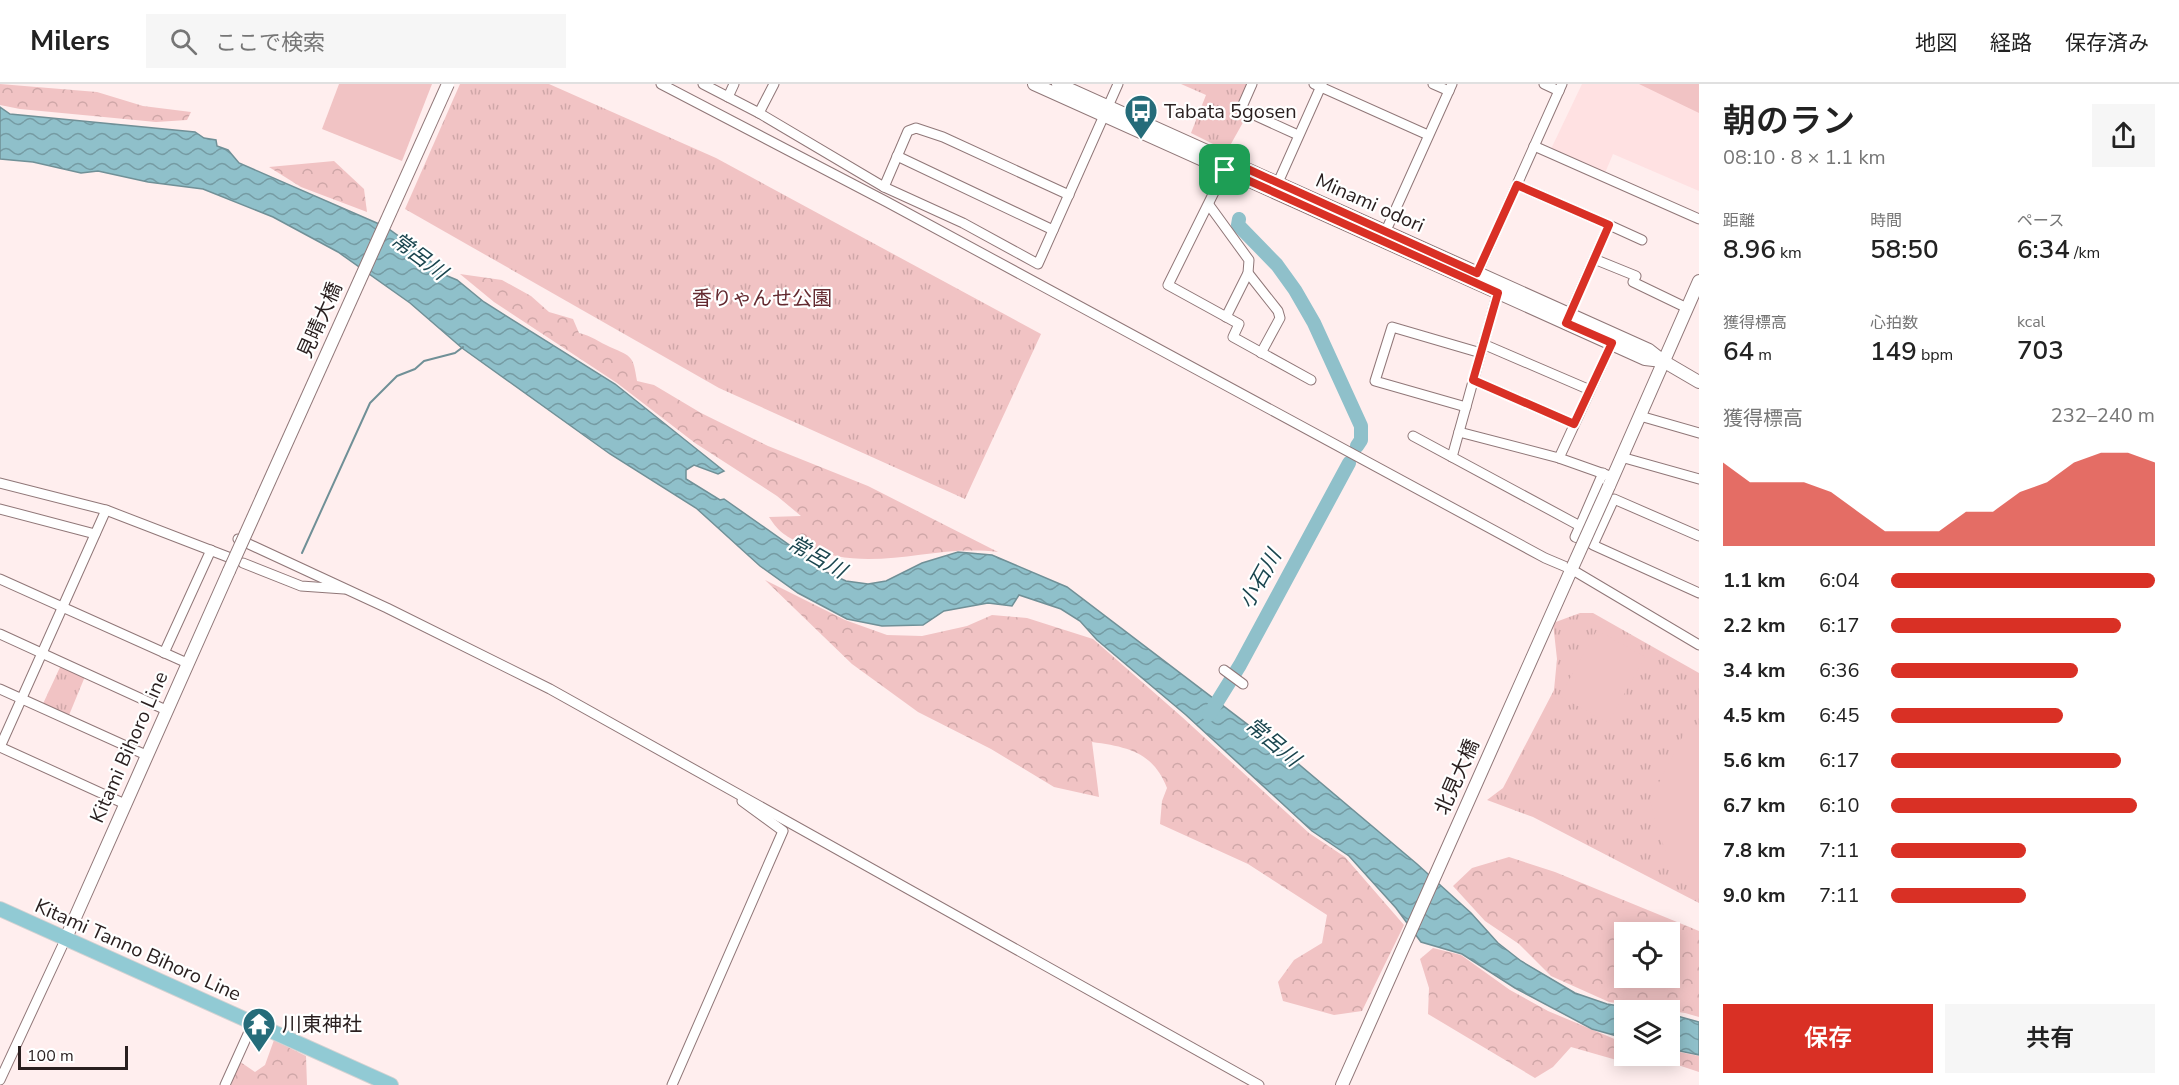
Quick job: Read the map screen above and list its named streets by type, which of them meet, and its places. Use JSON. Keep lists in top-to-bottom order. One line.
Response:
{"streets":{"main road":["Kitami Tanno Bihoro Line"],"street":["Minami odori","見晴大橋","Kitami Bihoro Line","北見大橋"]},"crossings":[["Minami odori","北見大橋"],["見晴大橋","Kitami Bihoro Line"],["Kitami Bihoro Line","Kitami Tanno Bihoro Line"]],"water":["常呂川","小石川"],"parks":["香りゃんせ公園"],"places":{"bus stop":["Tabata 5gosen"],"temple":["川東神社"]},"scale_bar":"100 m","page":{"header":"Milers","search":"ここで検索","nav":["地図","経路","保存済み"],"heading":["朝のラン","08:10 · 8 × 1.1 km"],"stats":[["距離","8.96 km"],["時間","58:50"],["ペース","6:34 /km"],["獲得標高","64 m"],["心拍数","149 bpm"],["kcal","703"]],"chart":["獲得標高","232–240 m"],"list":[{"name":"1.1 km","note":"6:04"},{"name":"2.2 km","note":"6:17"},{"name":"3.4 km","note":"6:36"},{"name":"4.5 km","note":"6:45"},{"name":"5.6 km","note":"6:17"},{"name":"6.7 km","note":"6:10"},{"name":"7.8 km","note":"7:11"},{"name":"9.0 km","note":"7:11"}],"buttons":["保存","共有"],"scale":"100 m"}}
